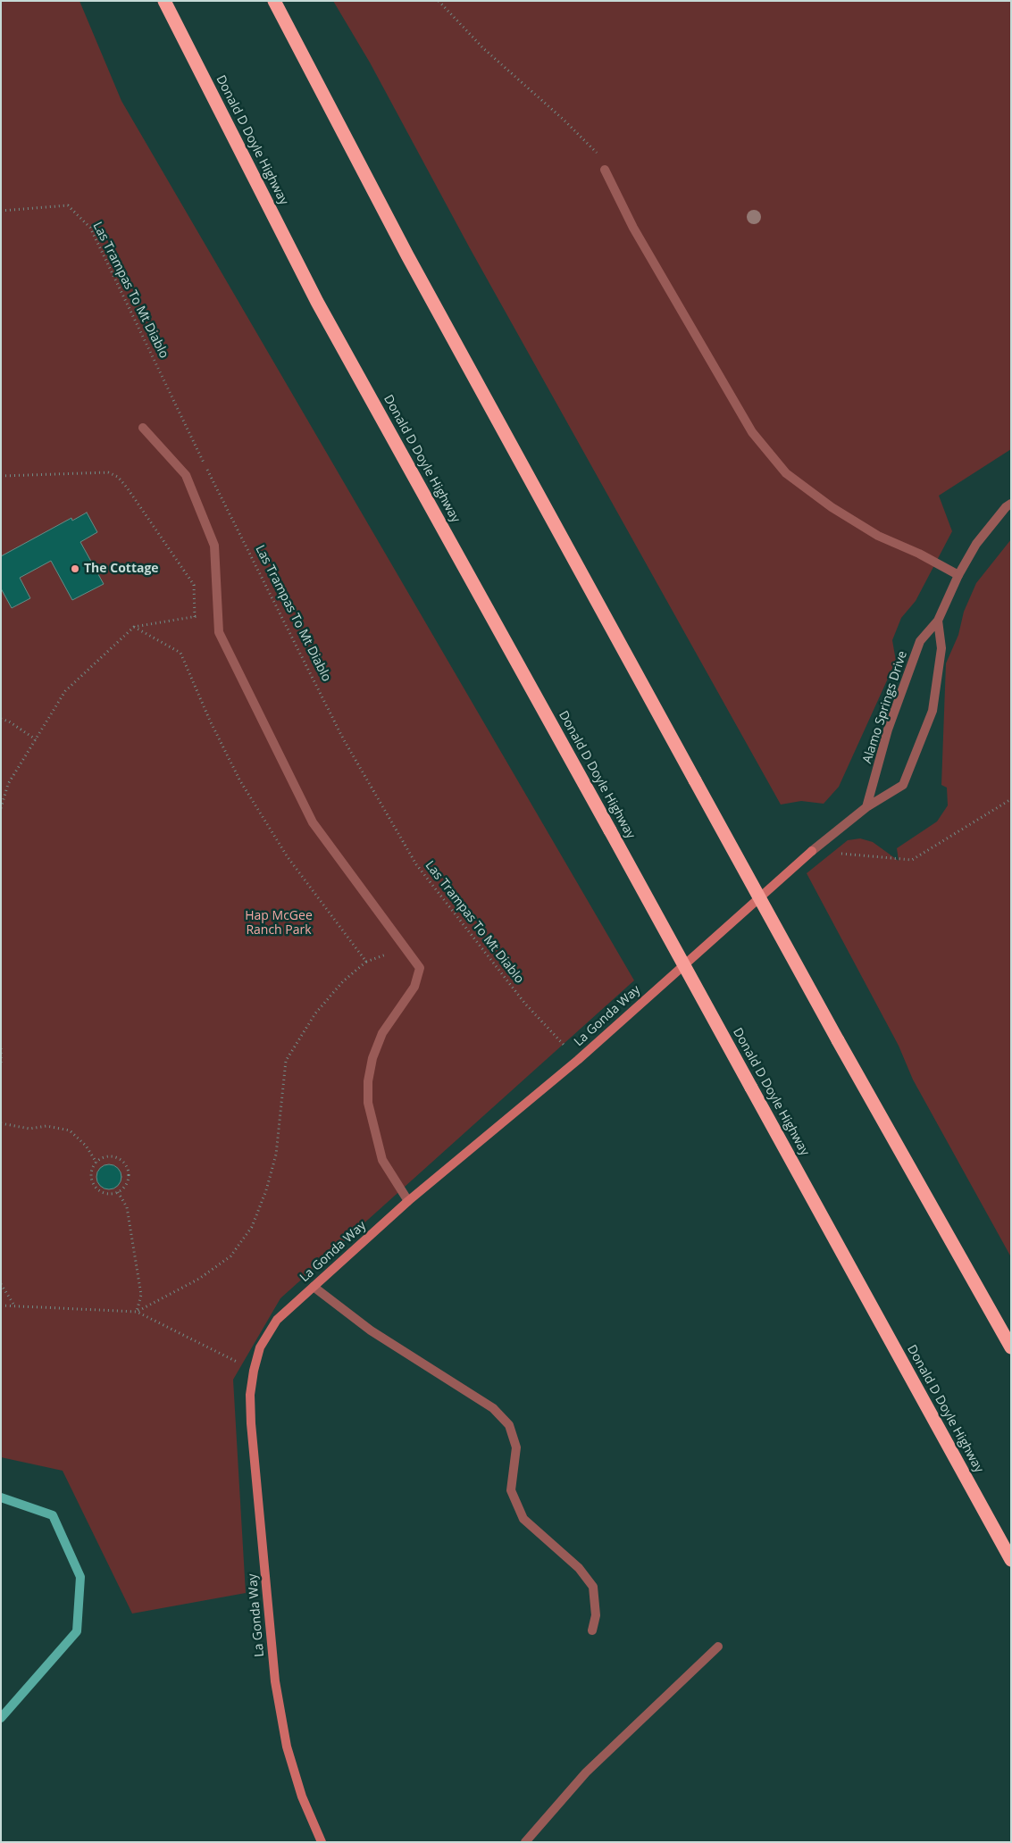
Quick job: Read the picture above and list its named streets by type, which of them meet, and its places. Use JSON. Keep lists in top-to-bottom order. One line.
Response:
{"streets":{"highway":["Donald D Doyle Highway"],"street":["Alamo Springs Drive","La Gonda Way"],"path":["Las Trampas To Mt Diablo"]},"crossings":[["Las Trampas To Mt Diablo","La Gonda Way"]],"parks":["Hap McGee Ranch Park"],"places":["The Cottage"]}
